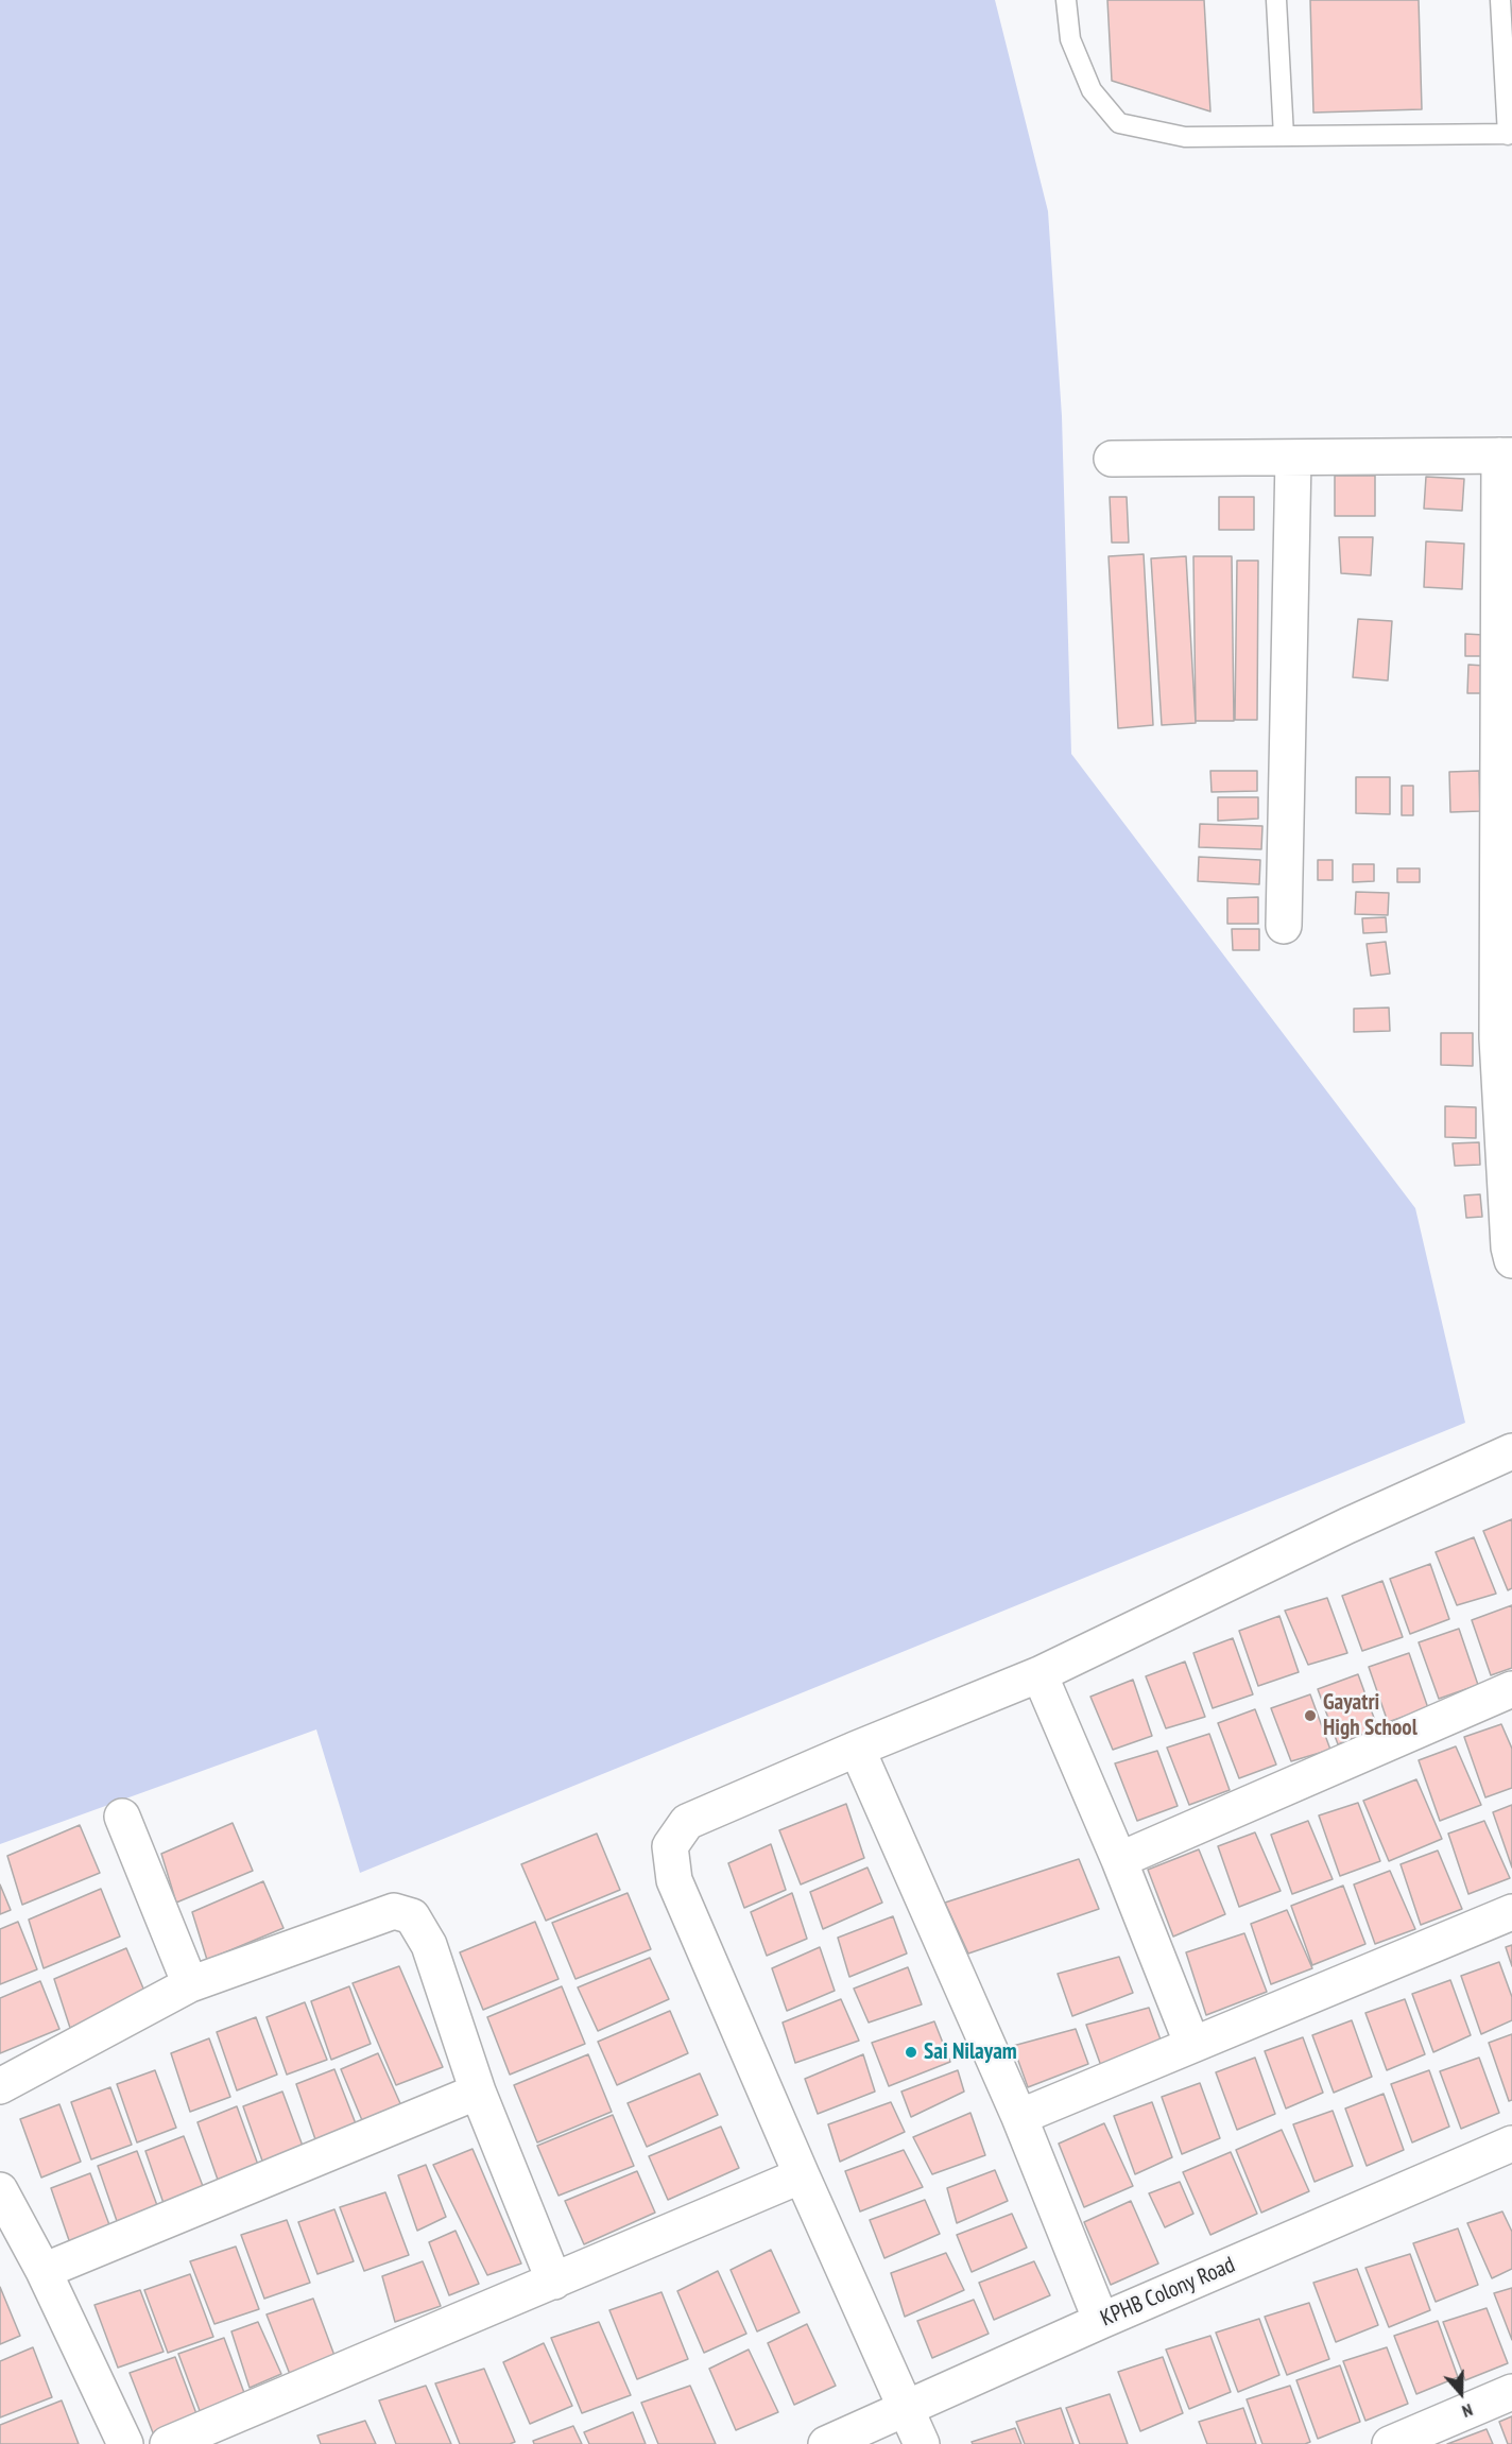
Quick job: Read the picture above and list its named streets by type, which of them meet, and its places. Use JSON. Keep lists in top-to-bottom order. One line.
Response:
{"streets":{"street":["KPHB Colony Road"]},"places":["Gayatri High School","Sai Nilayam"],"north":"bottom"}
